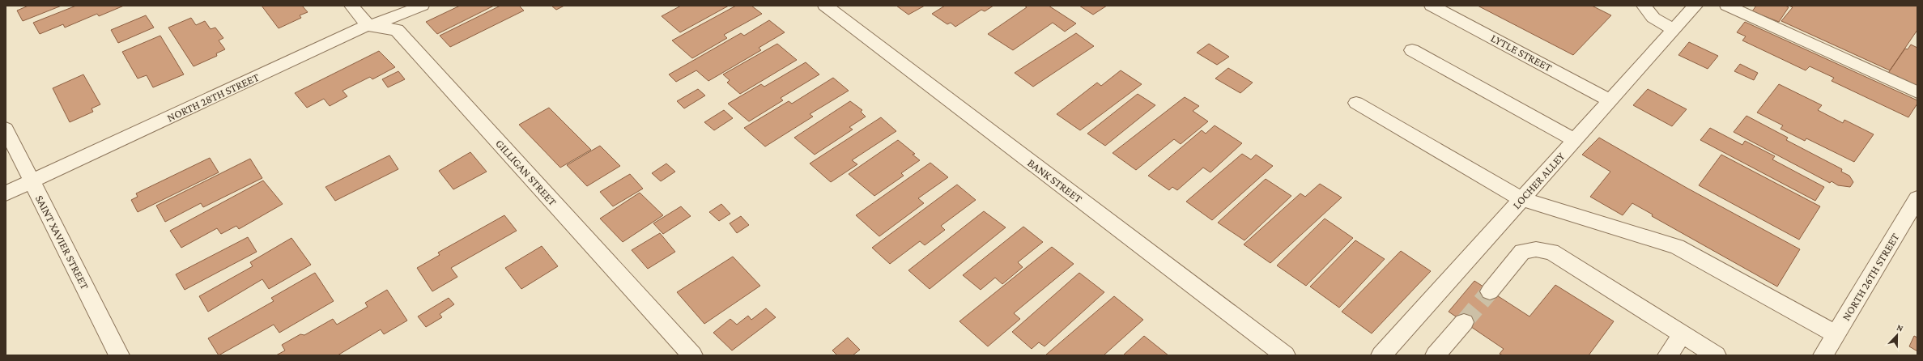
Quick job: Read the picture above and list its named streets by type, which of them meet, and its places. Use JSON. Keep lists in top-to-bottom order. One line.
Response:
{"streets":{"street":["LYTLE STREET","NORTH 28TH STREET","GILLIGAN STREET","BANK STREET","LOCHER ALLEY","SAINT XAVIER STREET","NORTH 26TH STREET"]},"crossings":[["LYTLE STREET","LOCHER ALLEY"],["NORTH 28TH STREET","GILLIGAN STREET"],["NORTH 28TH STREET","SAINT XAVIER STREET"]],"north":"top"}
